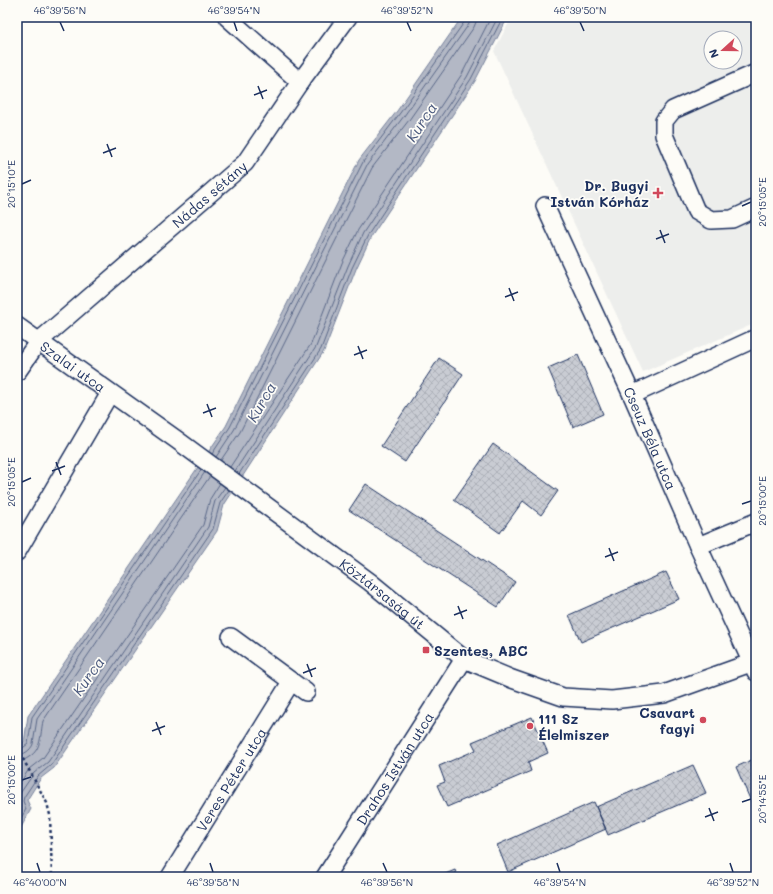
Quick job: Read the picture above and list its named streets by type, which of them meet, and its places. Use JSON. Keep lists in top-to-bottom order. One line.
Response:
{"streets":{"street":["Nádas sétány","Szalai utca","Cseuz Béla utca","Köztársaság út","Drahos István utca","Veres Péter utca"]},"crossings":[["Nádas sétány","Szalai utca"],["Szalai utca","Köztársaság út"],["Cseuz Béla utca","Köztársaság út"],["Köztársaság út","Drahos István utca"]],"water":["Kurca"],"places":{"health":["Dr. Bugyi István Kórház"],"transit":["Szentes, ABC"],"other":["Csavart fagyi","111 Sz Élelmiszer"]},"north":"left","coordinates":["46°39'56\"N","46°39'54\"N","46°39'52\"N","46°39'50\"N","20°15'10\"E","20°15'05\"E","20°15'00\"E","20°14'55\"E","46°40'00\"N","46°39'58\"N"]}
